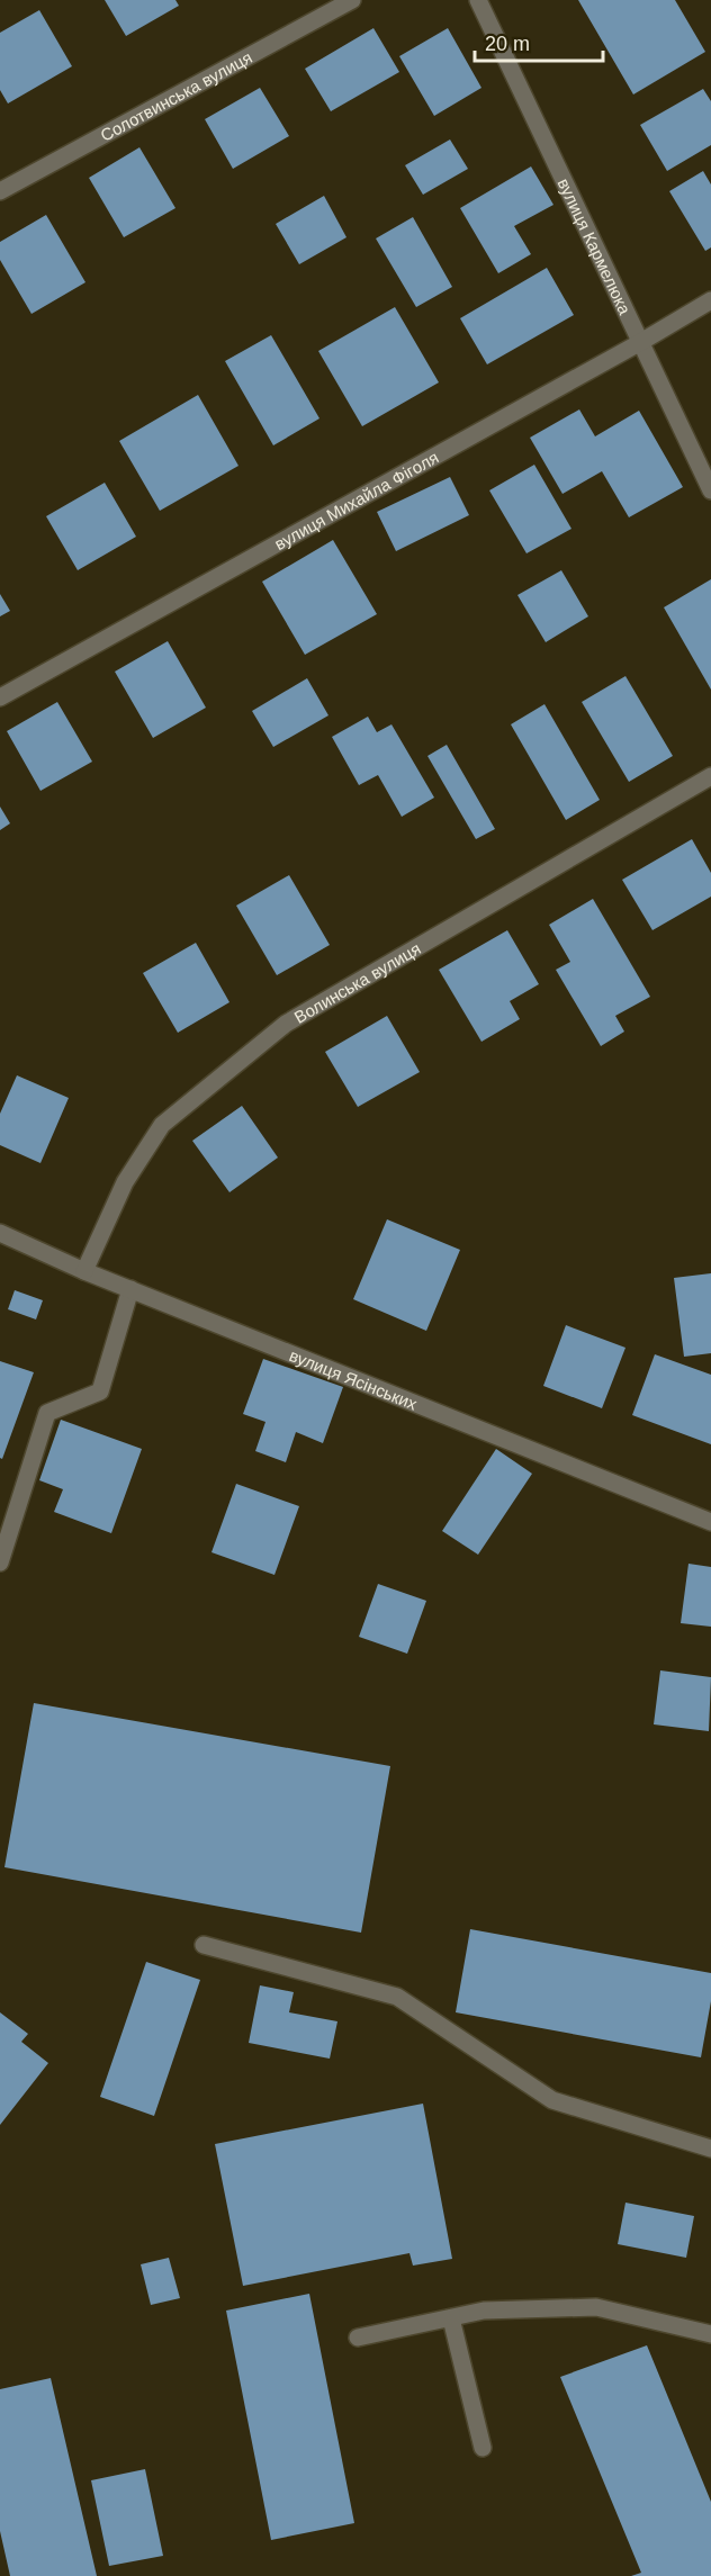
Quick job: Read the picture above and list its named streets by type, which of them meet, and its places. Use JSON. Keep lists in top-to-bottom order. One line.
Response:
{"streets":{"street":["Солотвинська вулиця","вулиця Кармелюка","вулиця Михайла Фіголя","Волинська вулиця","вулиця Ясінських"]},"crossings":[["вулиця Кармелюка","вулиця Михайла Фіголя"],["Волинська вулиця","вулиця Ясінських"]],"scale_bar":"20 m"}
